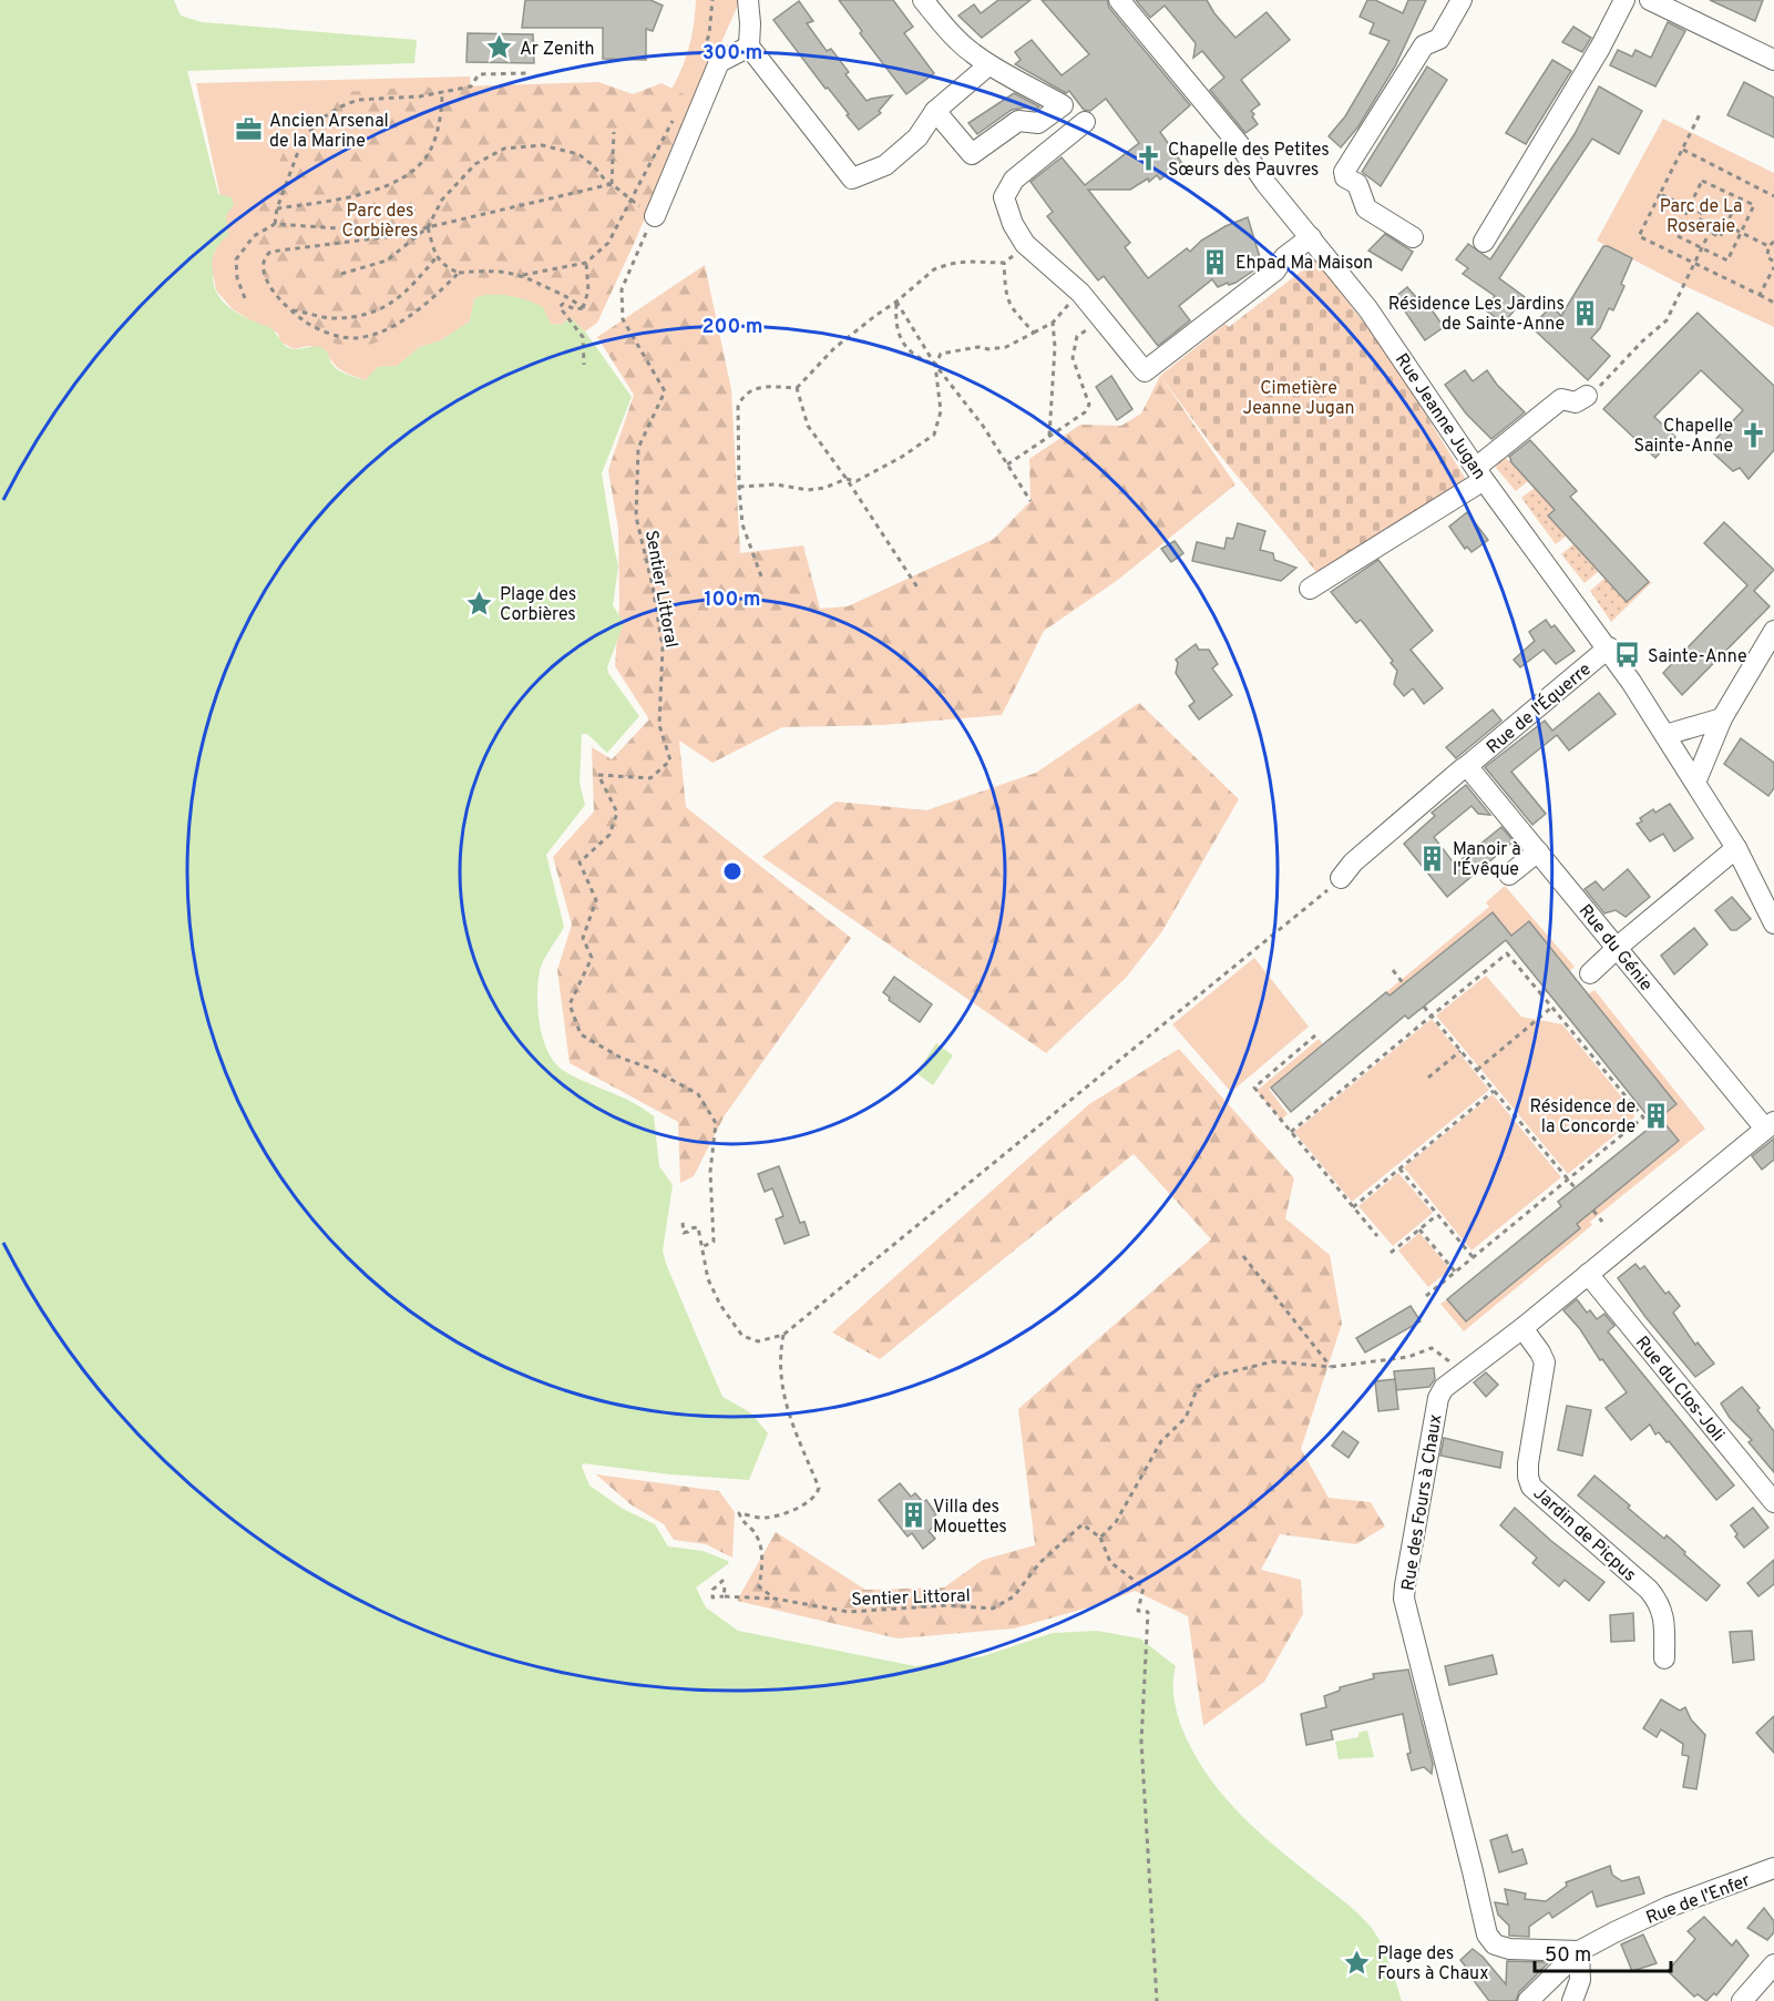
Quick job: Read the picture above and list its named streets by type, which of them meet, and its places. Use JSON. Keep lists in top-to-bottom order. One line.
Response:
{"streets":{"street":["Rue Jeanne Jugan","Rue de l'Équerre","Rue du Génie","Rue du Clos-Joli","Rue des Fours à Chaux","Jardin de Picpus","Rue de l'Enfer"],"path":["Sentier Littoral"]},"crossings":[["Rue Jeanne Jugan","Rue de l'Équerre"],["Rue de l'Équerre","Rue du Génie"],["Rue du Génie","Rue des Fours à Chaux"],["Rue du Clos-Joli","Rue des Fours à Chaux"],["Rue des Fours à Chaux","Jardin de Picpus"],["Rue des Fours à Chaux","Rue de l'Enfer"]],"parks":["Parc de La Roseraie","Parc des Corbières","Cimetière Jeanne Jugan"],"places":{"place":["Ar Zenith","Plage des Corbières","Plage des Fours à Chaux"],"office":["Ancien Arsenal de la Marine"],"church":["Chapelle des Petites Sœurs des Pauvres","Chapelle Sainte-Anne"],"building":["Ehpad Ma Maison","Résidence Les Jardins de Sainte-Anne","Manoir à l'Évêque","Résidence de la Concorde","Villa des Mouettes"],"bus stop":["Sainte-Anne"]},"scale_bar":"50 m","rings":["300 m","200 m","100 m"]}
